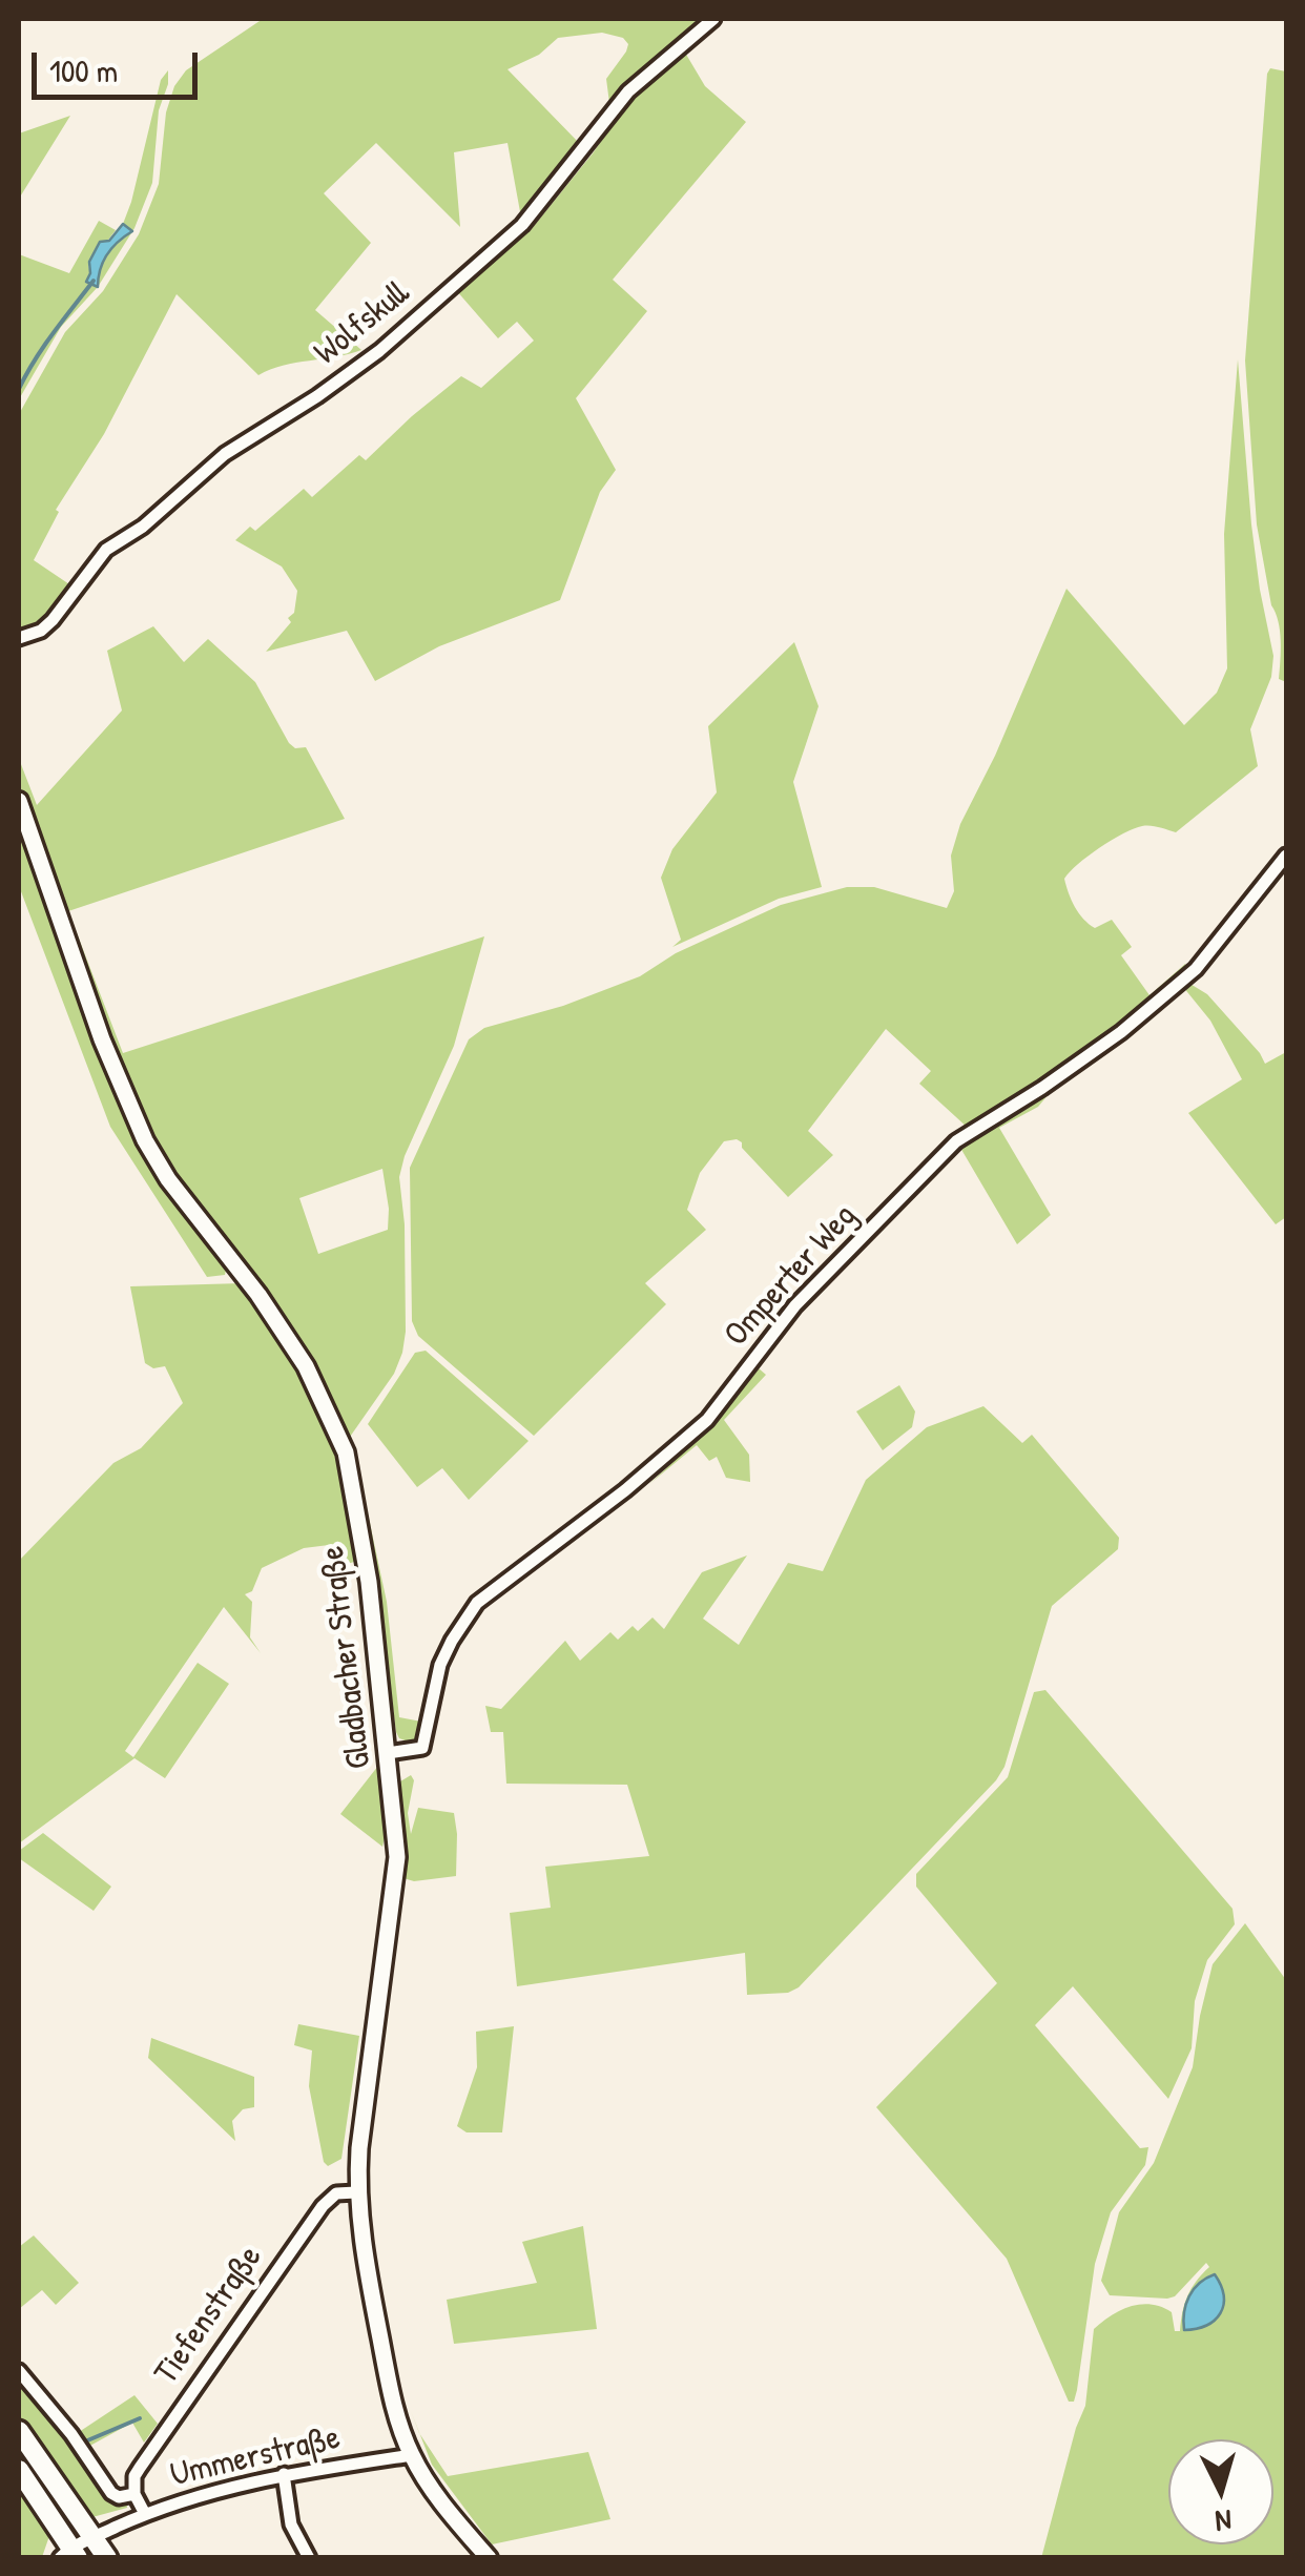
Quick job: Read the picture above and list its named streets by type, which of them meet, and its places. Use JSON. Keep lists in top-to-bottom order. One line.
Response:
{"streets":{"main road":["Gladbacher Straße"],"street":["Wolfskull","Omperter Weg","Tiefenstraße","Ummerstraße"]},"crossings":[["Omperter Weg","Gladbacher Straße"],["Gladbacher Straße","Tiefenstraße"],["Gladbacher Straße","Ummerstraße"]],"scale_bar":"100 m","north":"bottom"}
